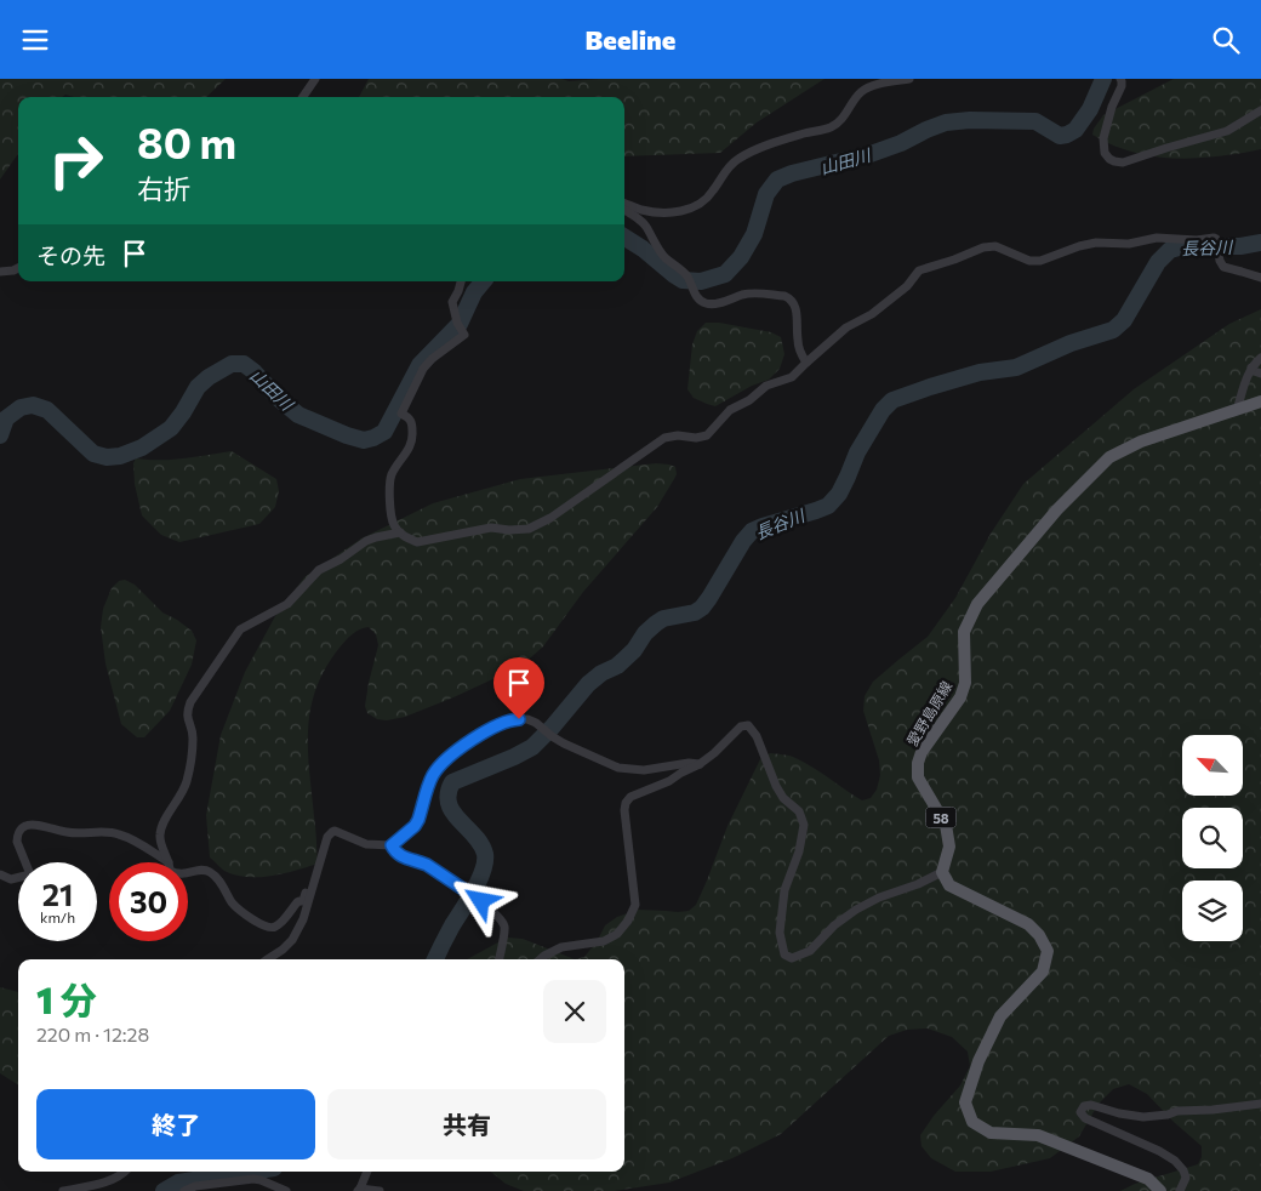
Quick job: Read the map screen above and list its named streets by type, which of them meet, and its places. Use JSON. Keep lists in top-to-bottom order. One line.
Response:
{"streets":{"main road":["愛野島原線","58"]},"water":["山田川","長谷川"],"north":"top left","page":{"header":"Beeline","turn":["80 m","右折"],"then":"その先","speed":"21 km/h","limit":"30","heading":["1 分","220 m · 12:28"],"buttons":["終了","共有"]}}
